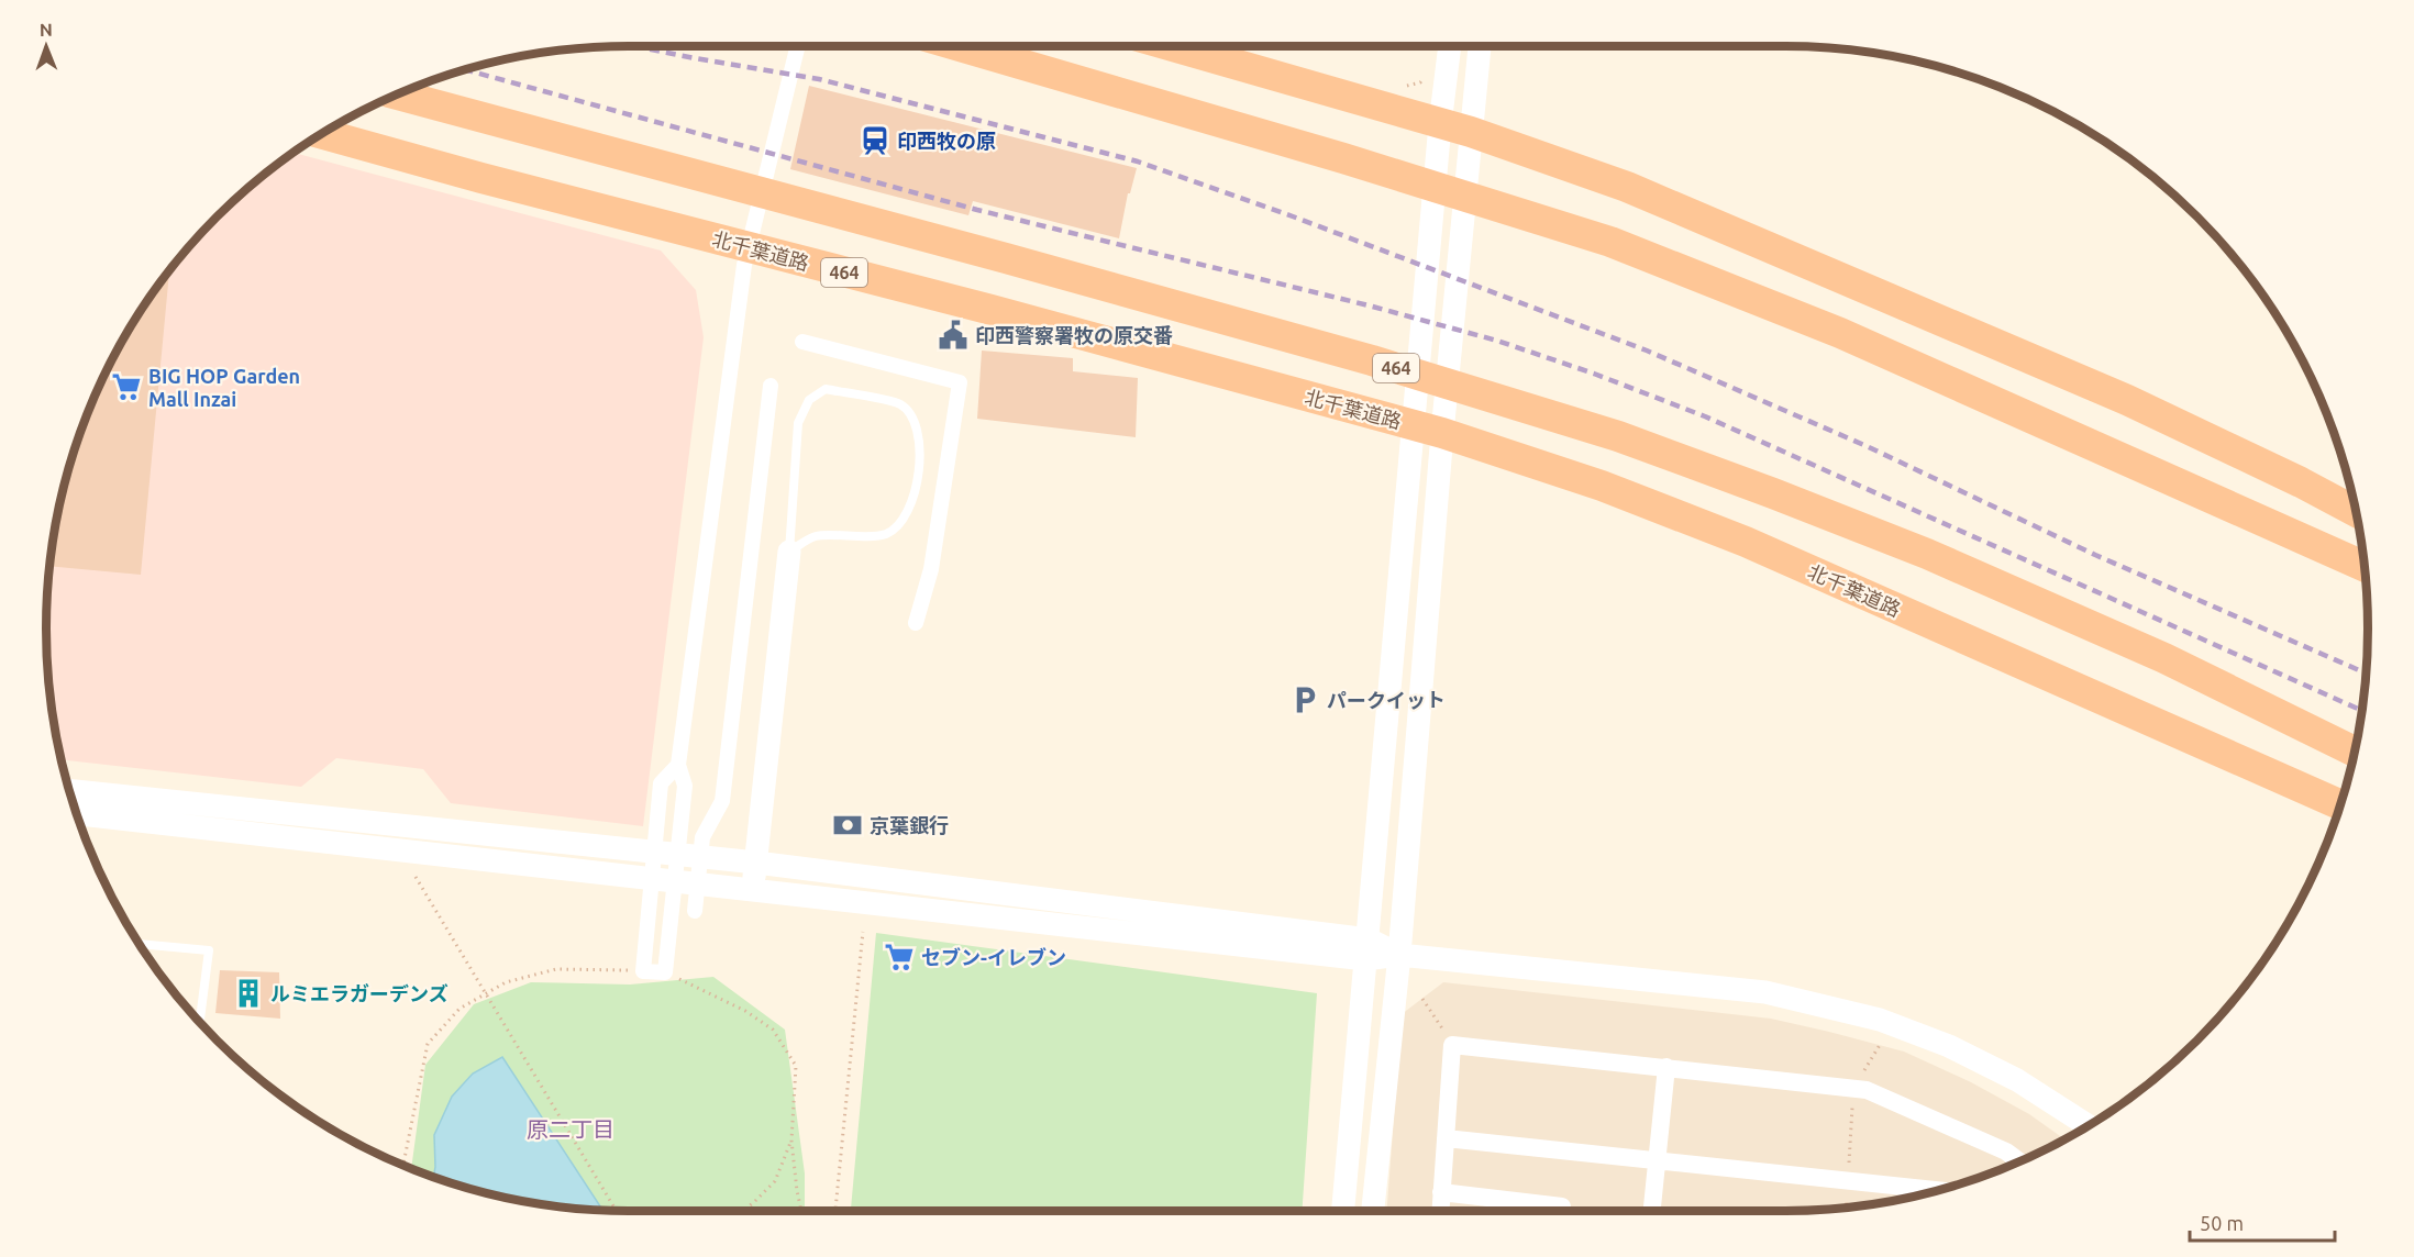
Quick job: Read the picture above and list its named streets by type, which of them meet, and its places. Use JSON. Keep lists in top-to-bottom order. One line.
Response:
{"streets":{"highway":["北千葉道路","464"]},"districts":["原二丁目"],"places":{"station":["印西牧の原"],"public building":["印西警察署牧の原交番"],"supermarket":["BIG HOP Garden Mall Inzai","セブン-イレブン"],"parking":["パークイット"],"bank":["京葉銀行"],"building":["ルミエラガーデンズ"]},"scale_bar":"50 m","north":"top"}
